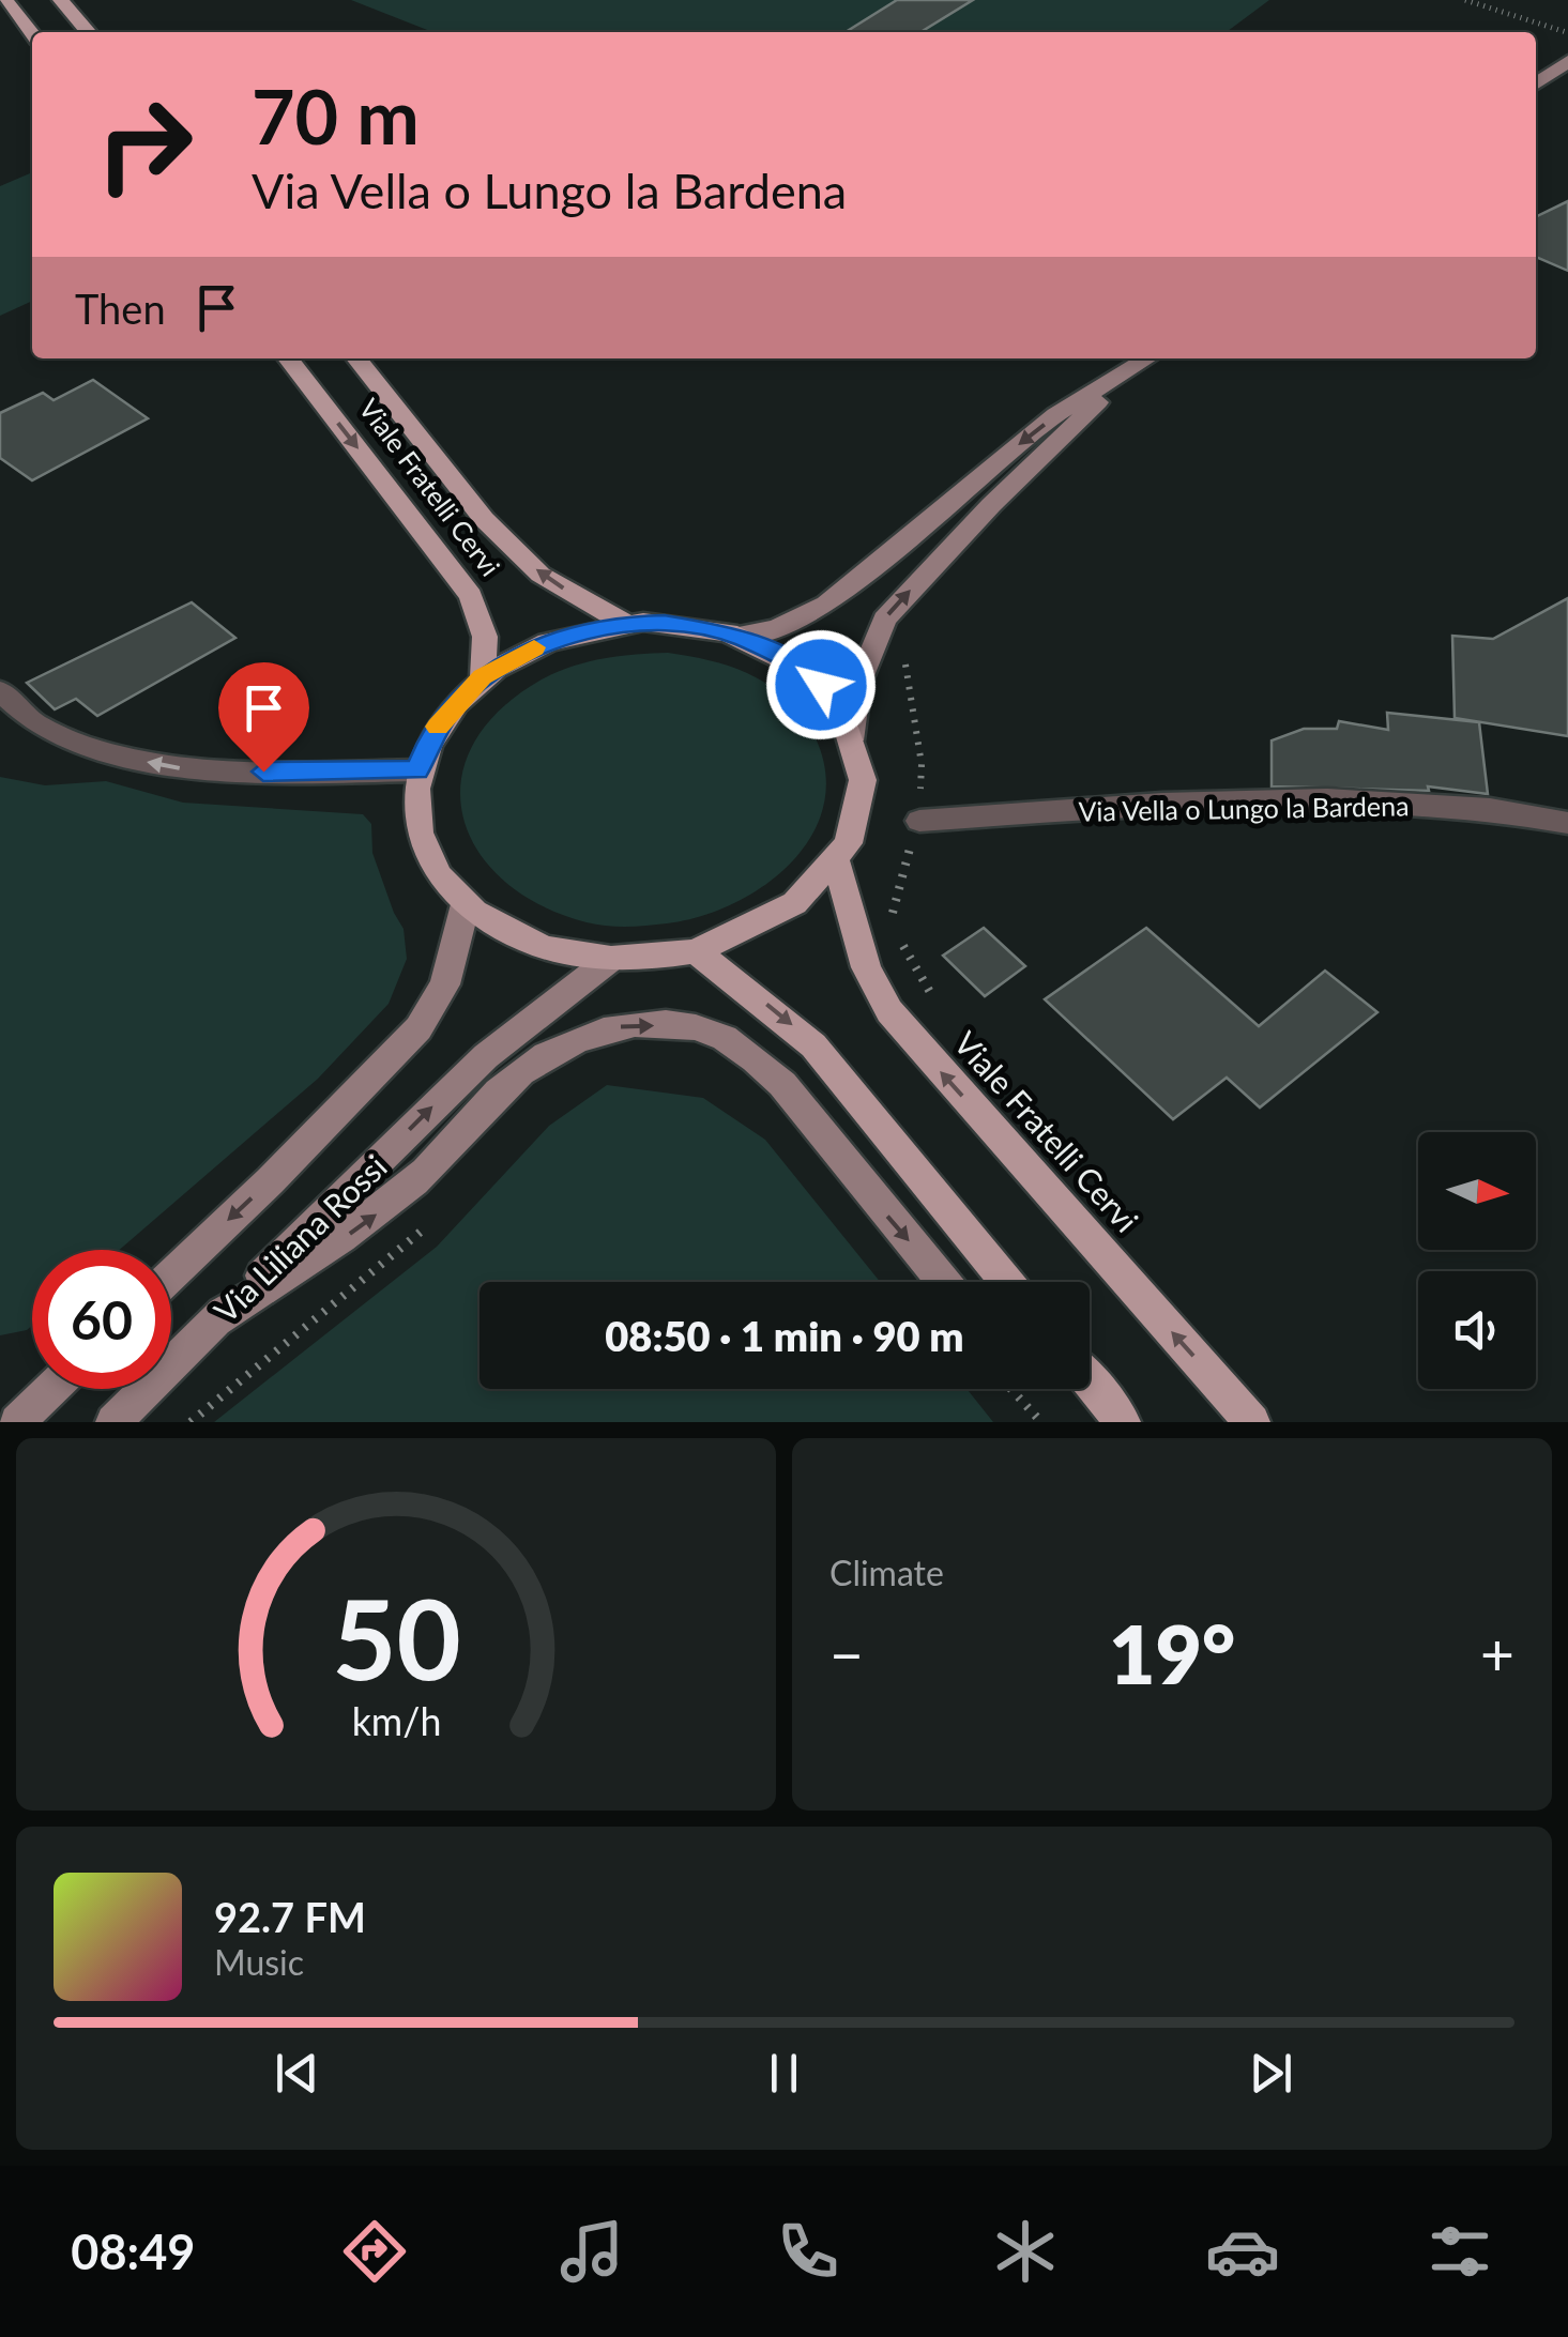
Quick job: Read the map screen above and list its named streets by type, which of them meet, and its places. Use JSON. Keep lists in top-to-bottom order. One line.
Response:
{"streets":{"main road":["Viale Fratelli Cervi"],"street":["Via Vella o Lungo la Bardena","Via Liliana Rossi"]},"crossings":[["Viale Fratelli Cervi","Via Liliana Rossi"]],"north":"right","page":{"turn":["70 m","Via Vella o Lungo la Bardena"],"then":"Then","limit":"60","trip":"08:50 · 1 min · 90 m","tile":"Climate","heat":["−","19°","+"],"song":["92.7 FM","Music"],"tabs":"08:49","gauge":["50","km/h"]}}
